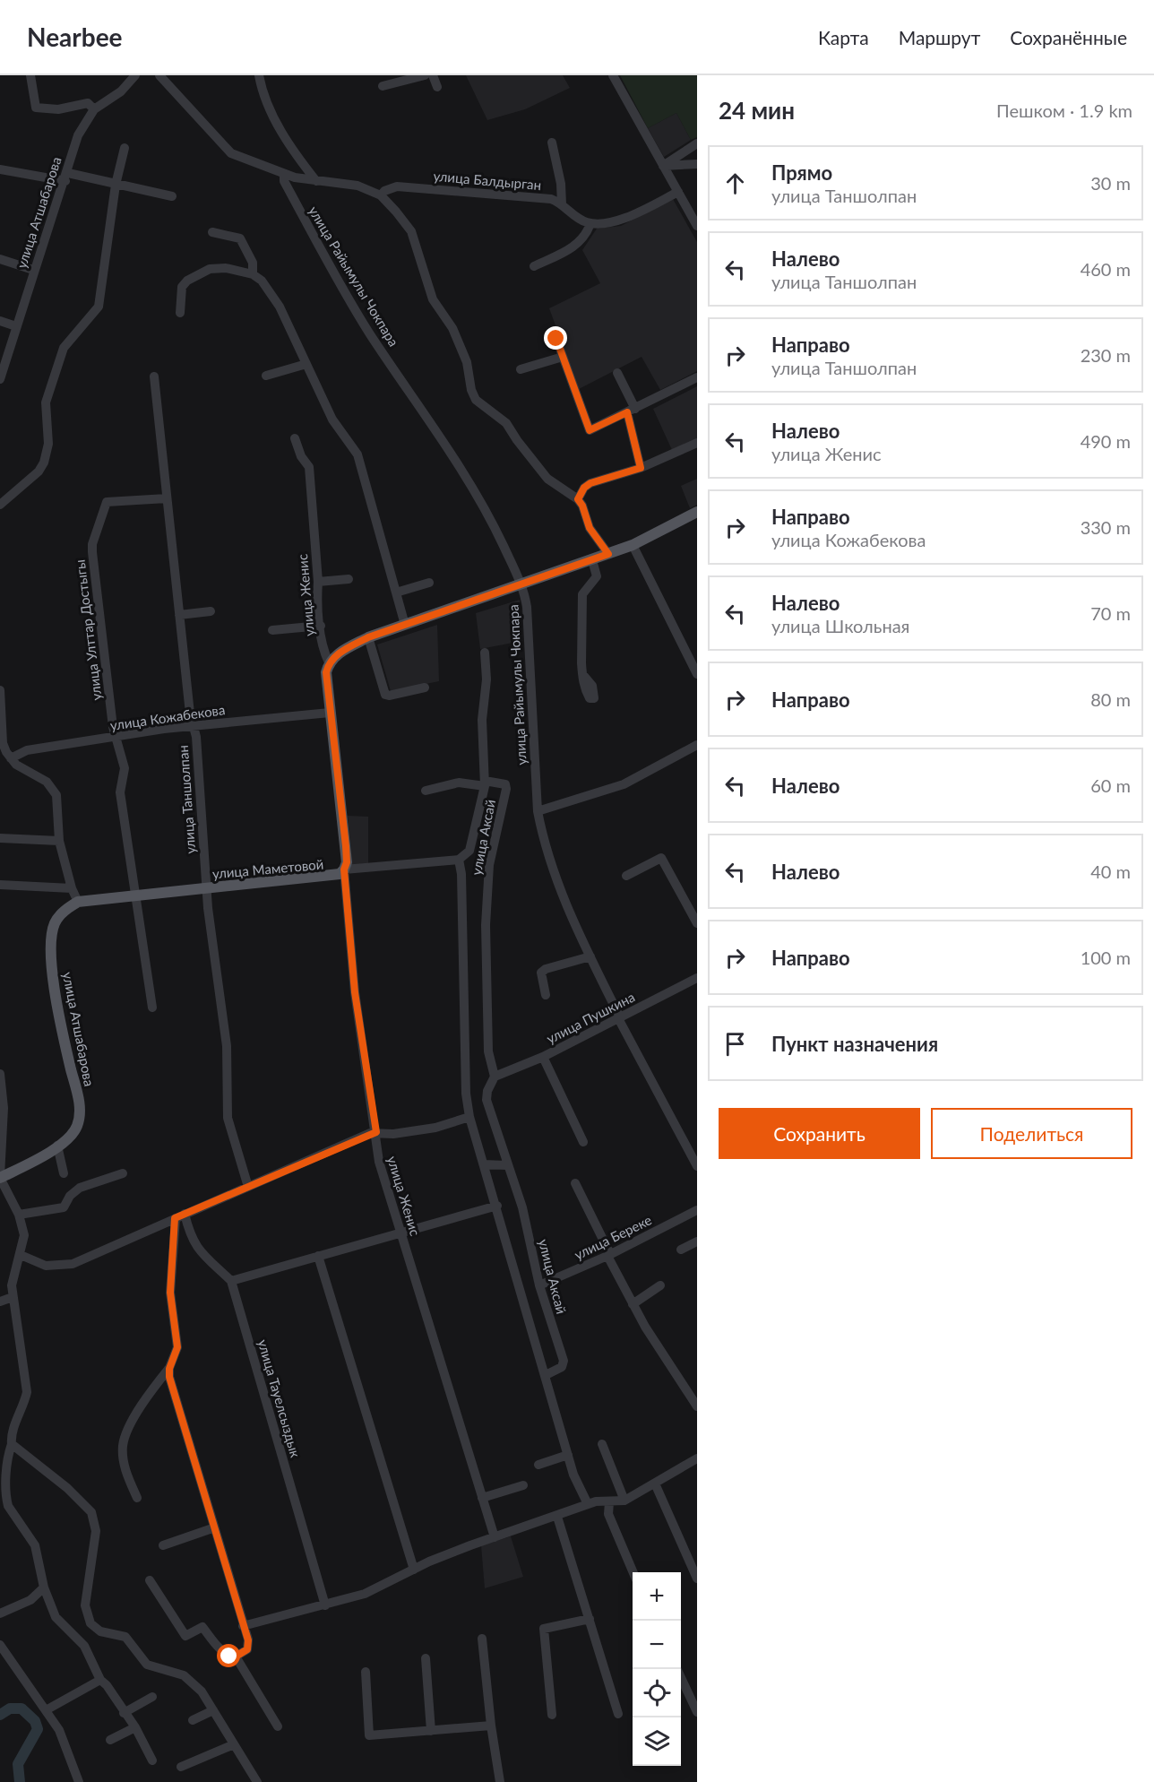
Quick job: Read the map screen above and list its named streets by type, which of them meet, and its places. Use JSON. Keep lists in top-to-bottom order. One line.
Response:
{"streets":{"main road":["улица Атшабарова","улица Женис","улица Маметовой"],"street":["улица Балдырган","улица Райымулы Чокпара","улица Улттар Достыгы","улица Кожабекова","улица Таншолпан","улица Аксай","улица Пушкина","улица Береке","улица Тауелсыздык"]},"crossings":[["улица Атшабарова","улица Маметовой"],["улица Райымулы Чокпара","улица Пушкина"],["улица Женис","улица Кожабекова"],["улица Женис","улица Маметовой"],["улица Улттар Достыгы","улица Кожабекова"],["улица Улттар Достыгы","улица Таншолпан"],["улица Улттар Достыгы","улица Маметовой"],["улица Кожабекова","улица Таншолпан"],["улица Таншолпан","улица Маметовой"],["улица Аксай","улица Маметовой"],["улица Аксай","улица Пушкина"],["улица Аксай","улица Береке"]],"page":{"header":"Nearbee","nav":["Карта","Маршрут","Сохранённые"],"heading":["24 мин","Пешком · 1.9 km"],"list":[["Прямо","улица Таншолпан","30 m"],["Налево","улица Таншолпан","460 m"],["Направо","улица Таншолпан","230 m"],["Налево","улица Женис","490 m"],["Направо","улица Кожабекова","330 m"],["Налево","улица Школьная","70 m"],["Направо","80 m"],["Налево","60 m"],["Налево","40 m"],["Направо","100 m"],"Пункт назначения"],"buttons":["Сохранить","Поделиться"],"map_buttons":["+","−"]}}
